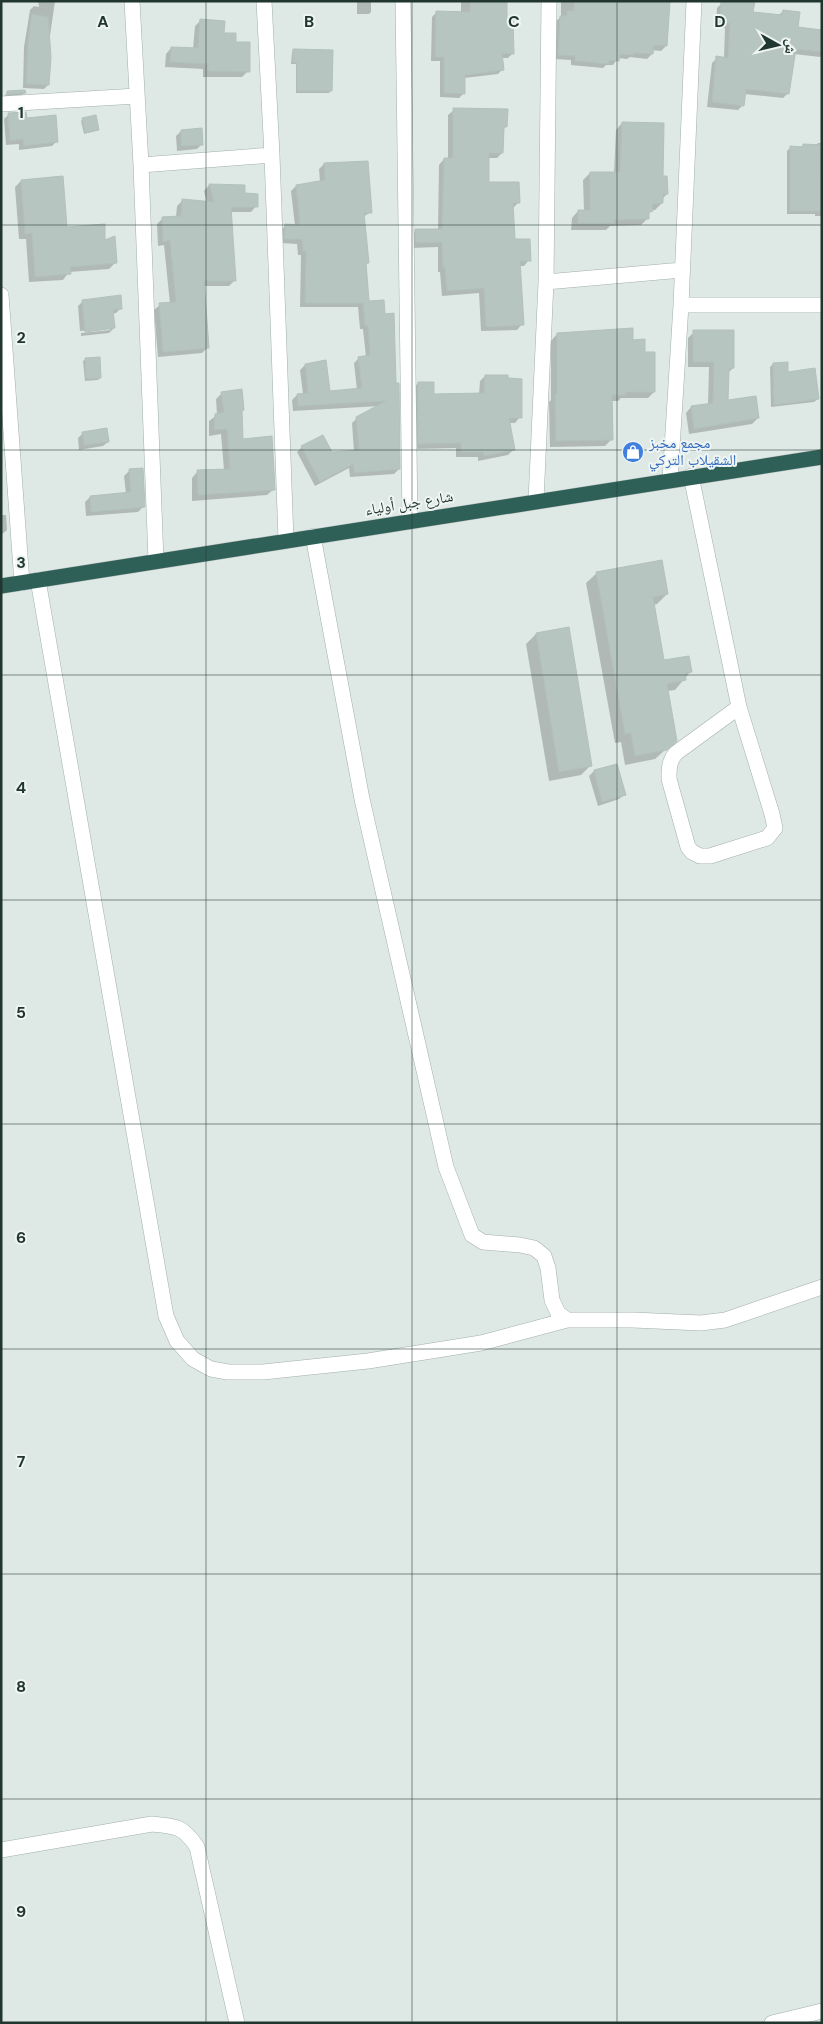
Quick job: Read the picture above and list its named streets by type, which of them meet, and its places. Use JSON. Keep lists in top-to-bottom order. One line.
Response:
{"streets":{"highway":["شارع جبل أولياء"]},"places":{"shop":["مجمع مخبز الشقيلاب التركي"]},"north":"right","grid":{"columns":["A","B","C","D"],"rows":["1","2","3","4","5","6","7","8","9"]}}
